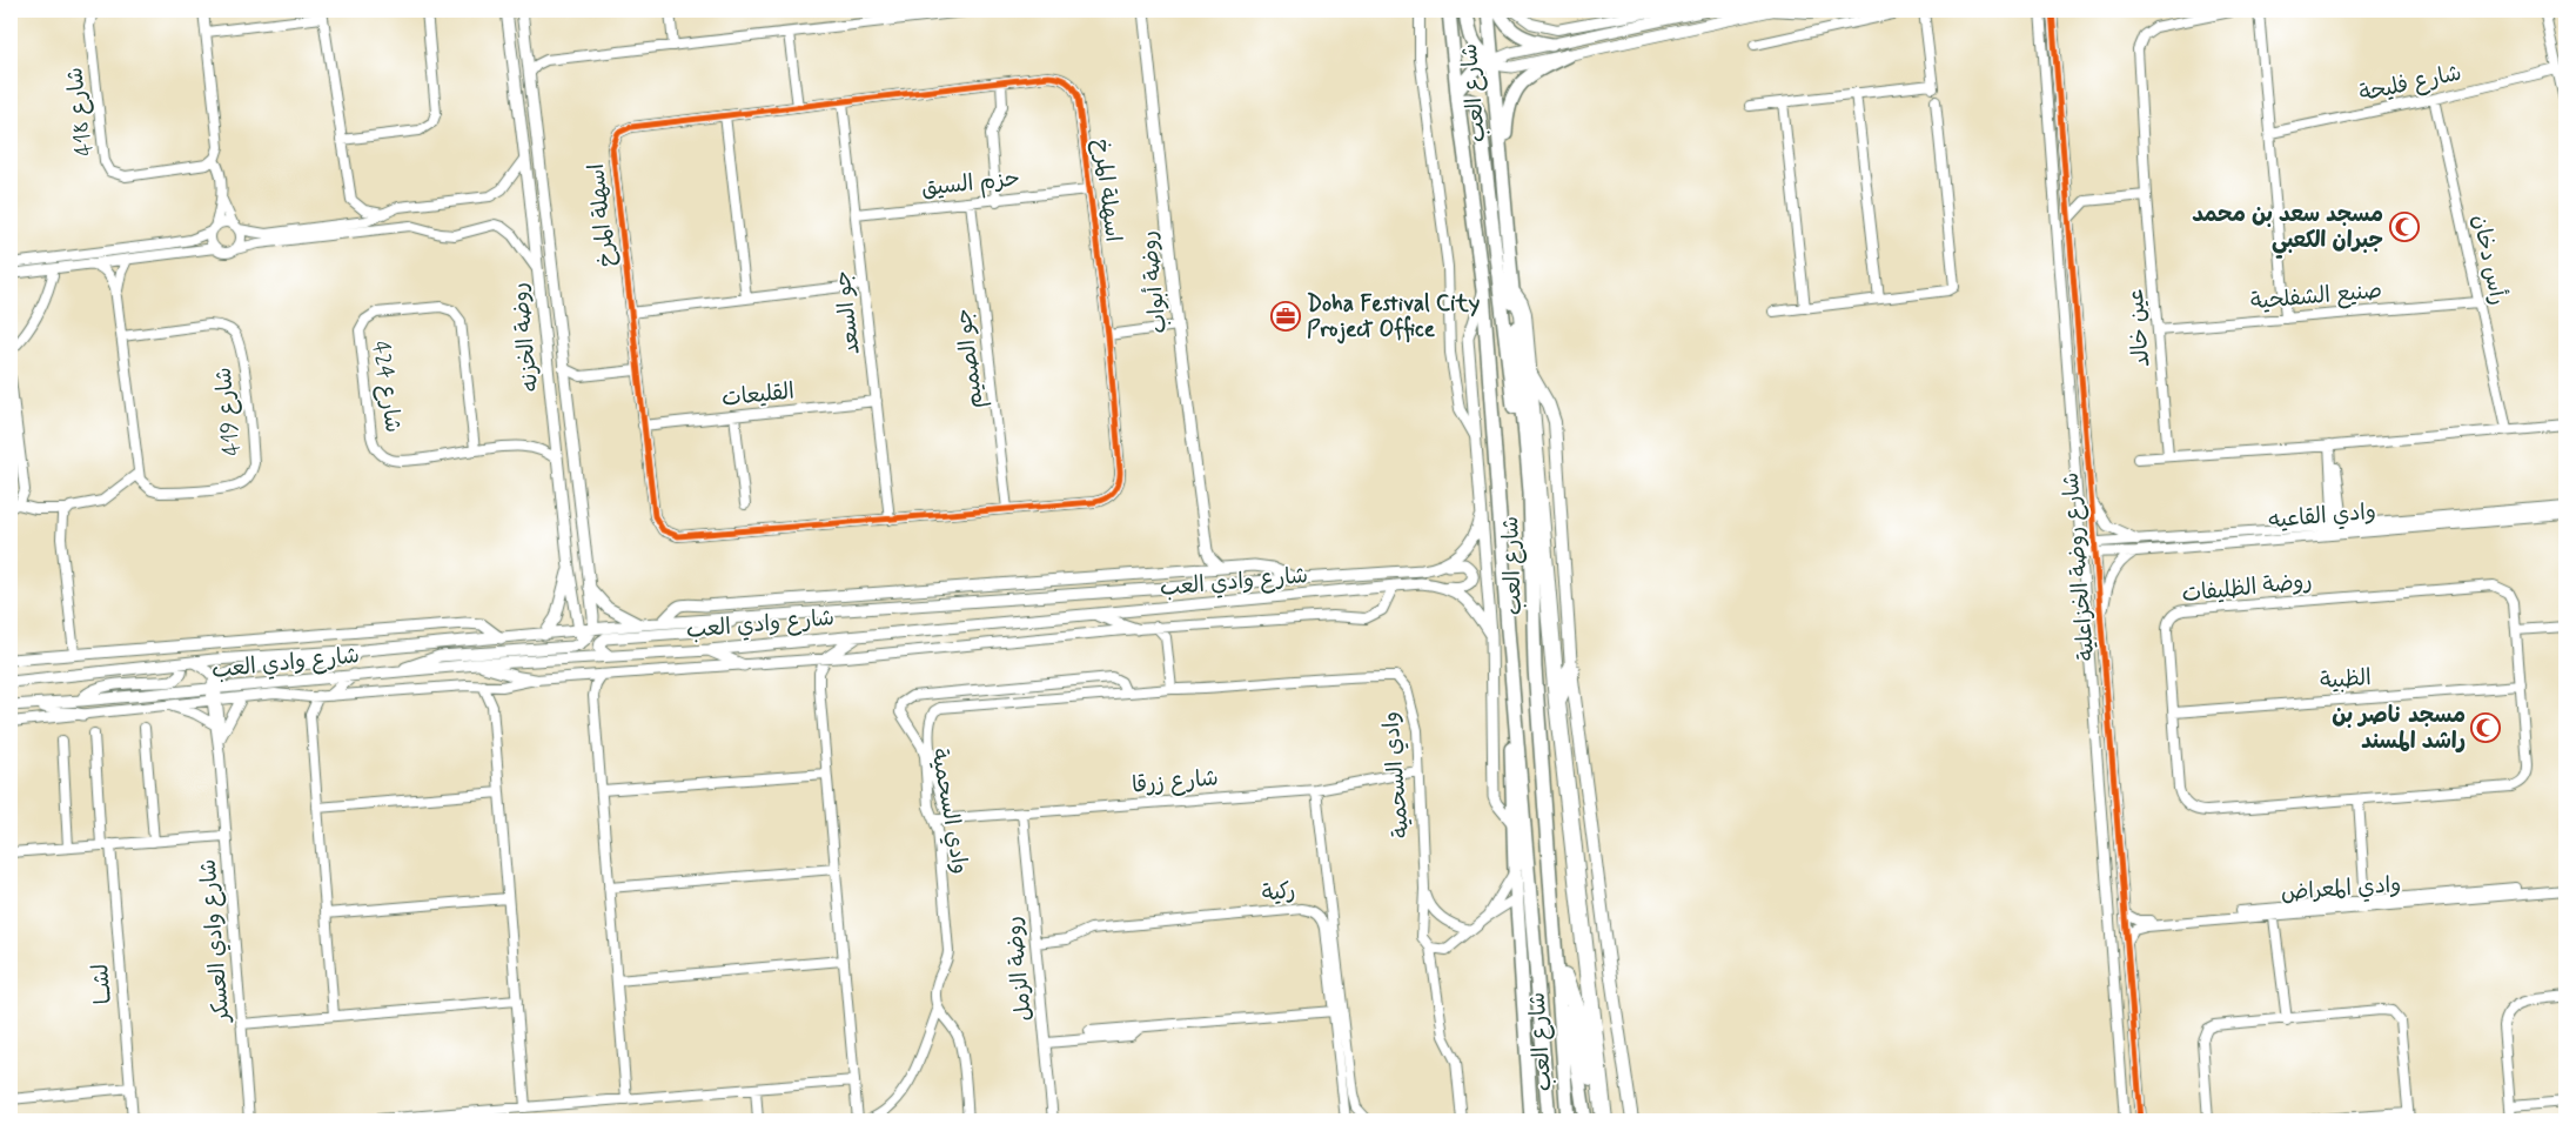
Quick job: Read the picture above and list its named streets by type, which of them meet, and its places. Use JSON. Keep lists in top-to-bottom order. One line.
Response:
{"streets":{"main road":["شارع العب"],"street":["شارع فليحة","شارع 418","حزم السيق","اسهلة المرخ","رأس دخان","روضة أبواب","صنيع الشفلحية","جو السعد","عين خالد","روضة الخزنه","جو الصميم","شارع 424","القليعات","شارع 419","وادي القاعيه","شارع روضة الخزاعلية","شارع وادي العب","روضة الظليفات","الظبية","وادي السحمية","شارع زرقا","وادي المعراض","ركية","شارع وادي العسكر","روضة الزمل","لشــا"]},"crossings":[["شارع فليحة","رأس دخان"],["شارع العب","شارع وادي العب"],["حزم السيق","اسهلة المرخ"],["حزم السيق","جو السعد"],["حزم السيق","جو الصميم"],["اسهلة المرخ","جو السعد"],["اسهلة المرخ","جو الصميم"],["اسهلة المرخ","القليعات"],["رأس دخان","صنيع الشفلحية"],["روضة أبواب","شارع وادي العب"],["صنيع الشفلحية","عين خالد"],["جو السعد","القليعات"],["روضة الخزنه","شارع 424"],["روضة الخزنه","شارع وادي العب"],["وادي القاعيه","شارع روضة الخزاعلية"],["شارع روضة الخزاعلية","وادي المعراض"],["شارع وادي العب","شارع وادي العسكر"],["روضة الظليفات","الظبية"],["وادي السحمية","شارع زرقا"],["شارع زرقا","روضة الزمل"],["ركية","روضة الزمل"]],"places":{"mosque":["مسجد سعد بن محمد جبران الكعبي","مسجد ناصر بن راشد المسند"],"office":["Doha Festival City Project Office"]}}
